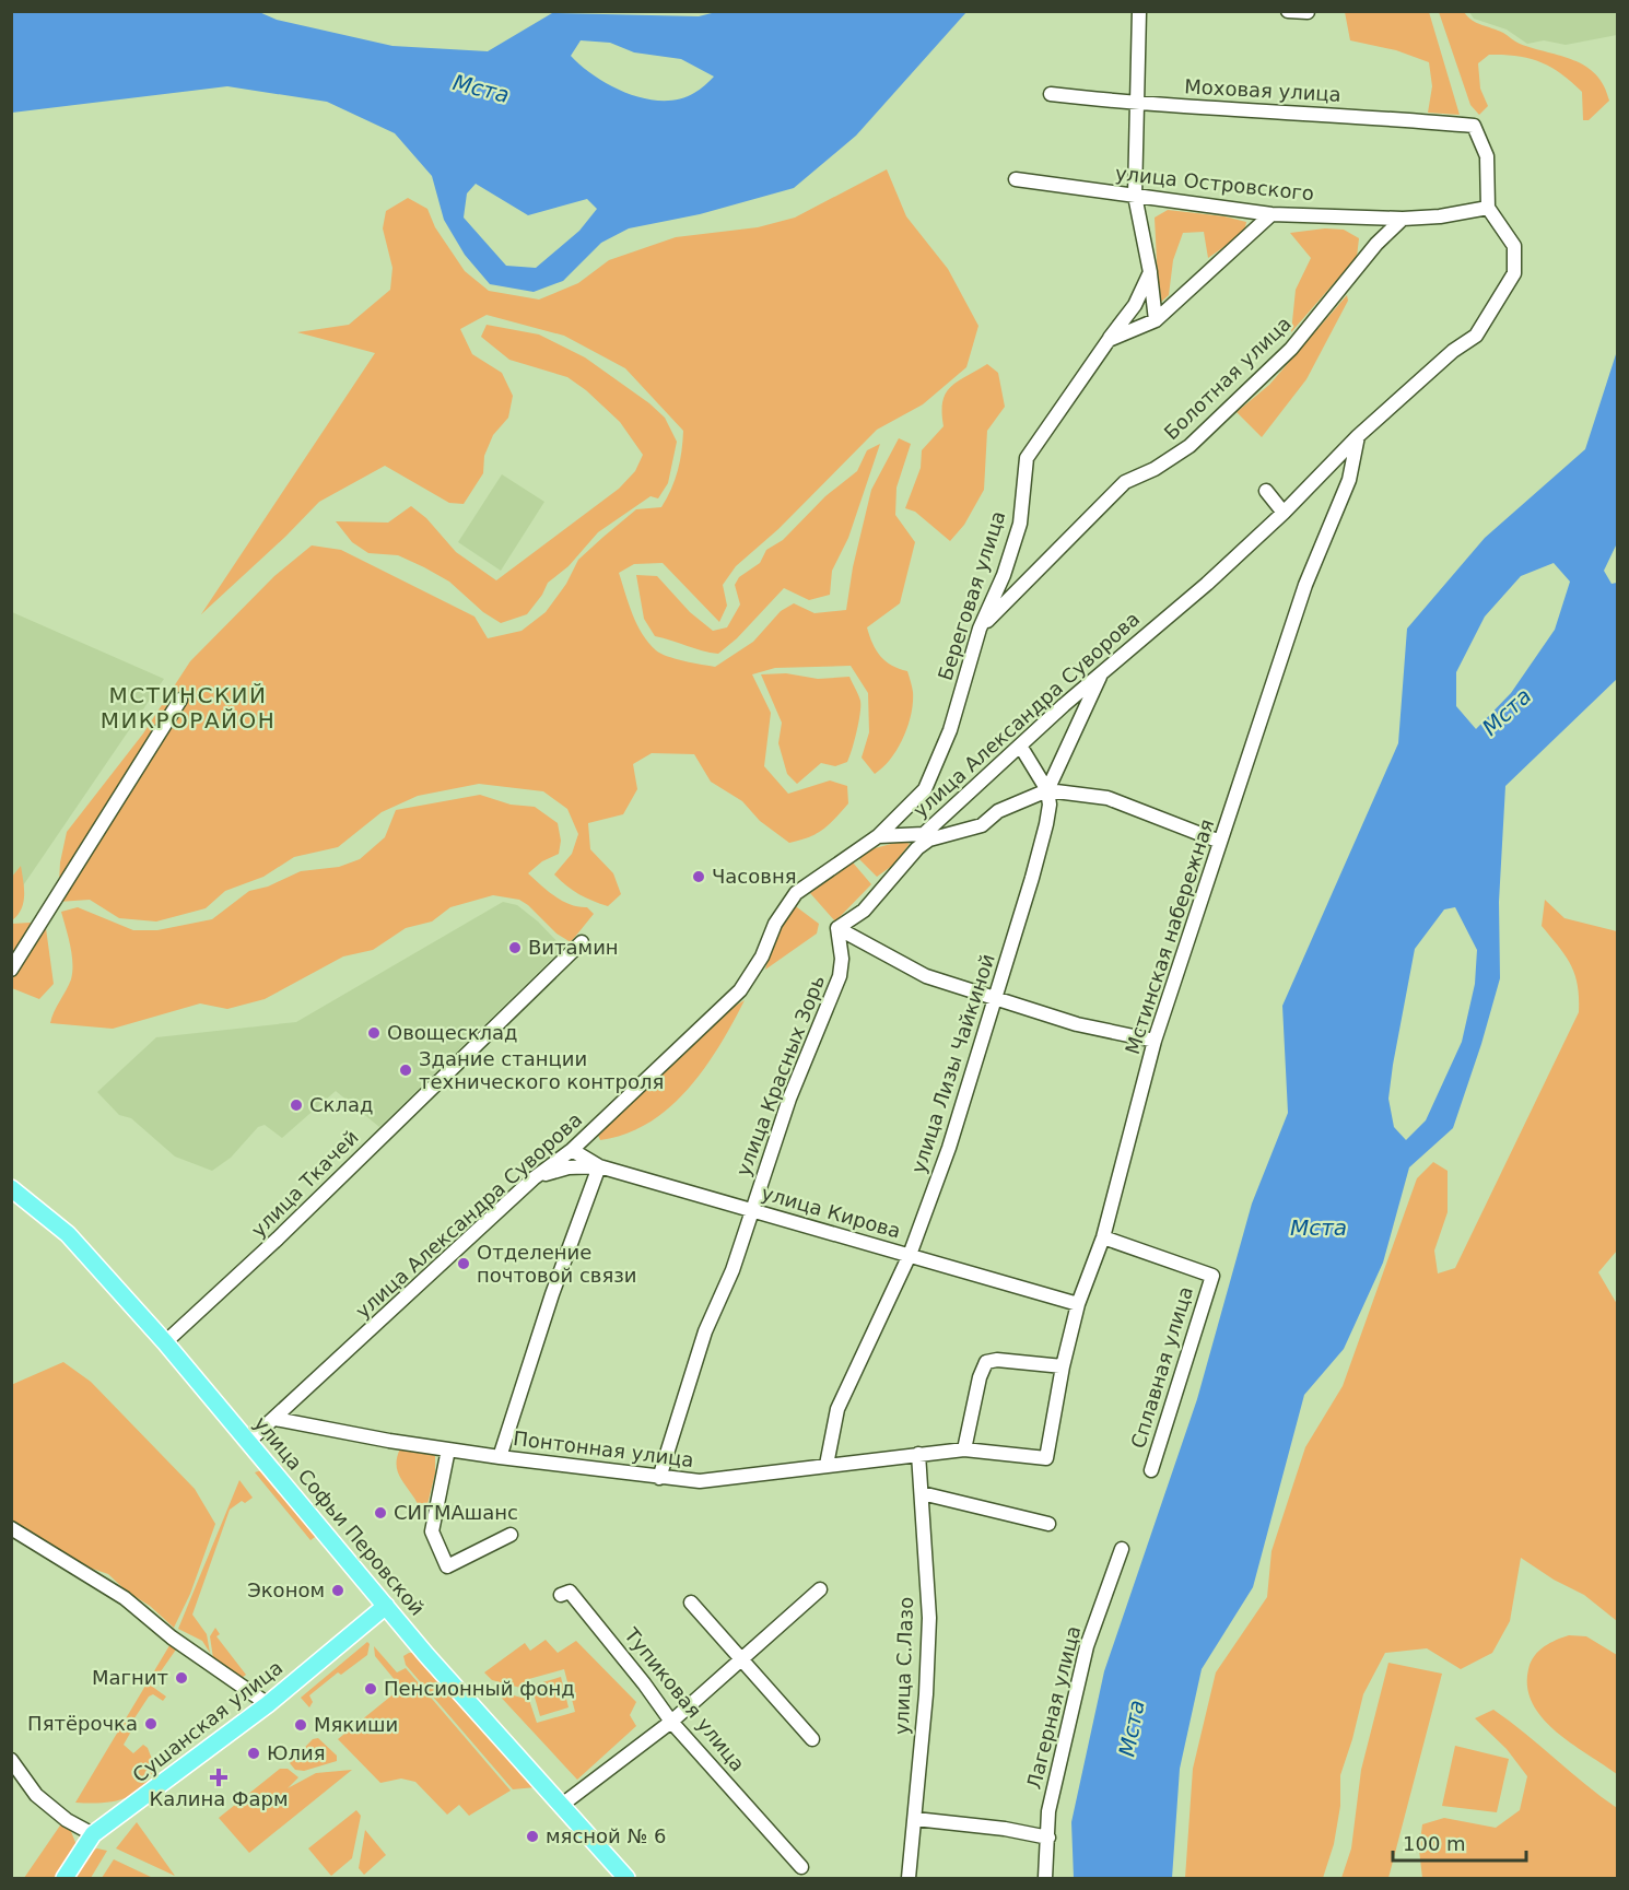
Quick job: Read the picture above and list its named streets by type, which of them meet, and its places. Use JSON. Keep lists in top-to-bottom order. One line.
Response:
{"streets":{"main road":["улица Софьи Перовской","Сушанская улица"],"street":["Моховая улица","улица Островского","Болотная улица","Береговая улица","улица Александра Суворова","Мстинская набережная","улица Лизы Чайкиной","улица Красных Зорь","улица Ткачей","улица Кирова","Сплавная улица","Понтонная улица","улица С.Лазо","Тупиковая улица","Лагерная улица"]},"crossings":[["Моховая улица","улица Островского"],["Моховая улица","улица Александра Суворова"],["улица Островского","Болотная улица"],["улица Островского","улица Александра Суворова"],["Болотная улица","Береговая улица"],["Береговая улица","улица Александра Суворова"],["улица Александра Суворова","Мстинская набережная"],["улица Александра Суворова","улица Лизы Чайкиной"],["улица Александра Суворова","улица Кирова"],["улица Александра Суворова","Понтонная улица"],["улица Александра Суворова","улица Софьи Перовской"],["Мстинская набережная","улица Кирова"],["Мстинская набережная","Сплавная улица"],["Мстинская набережная","Понтонная улица"],["улица Лизы Чайкиной","улица Кирова"],["улица Лизы Чайкиной","Понтонная улица"],["улица Красных Зорь","улица Кирова"],["улица Красных Зорь","Понтонная улица"],["улица Ткачей","улица Софьи Перовской"],["Понтонная улица","улица С.Лазо"],["улица Софьи Перовской","Сушанская улица"]],"districts":["МСТИНСКИЙ МИКРОРАЙОН"],"water":["Мста"],"places":{"other":["Часовня","Витамин","Овощесклад","Здание станции технического контроля","Склад","Отделение почтовой связи","СИГМАшанс","Эконом","Магнит","Пенсионный фонд","Пятёрочка","Мякиши","Юлия","мясной № 6"],"health":["Калина Фарм"]},"scale_bar":"100 m"}
